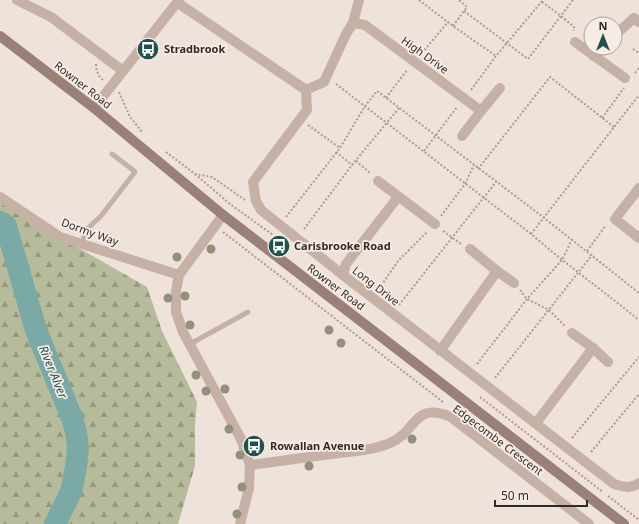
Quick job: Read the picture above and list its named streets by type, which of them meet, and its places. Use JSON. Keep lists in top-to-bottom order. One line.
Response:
{"streets":{"main road":["Rowner Road"],"street":["High Drive","Dormy Way","Long Drive","Edgecombe Crescent"]},"water":["River Alver"],"places":{"bus stop":["Stradbrook","Carisbrooke Road","Rowallan Avenue"]},"scale_bar":"50 m","north":"top"}
